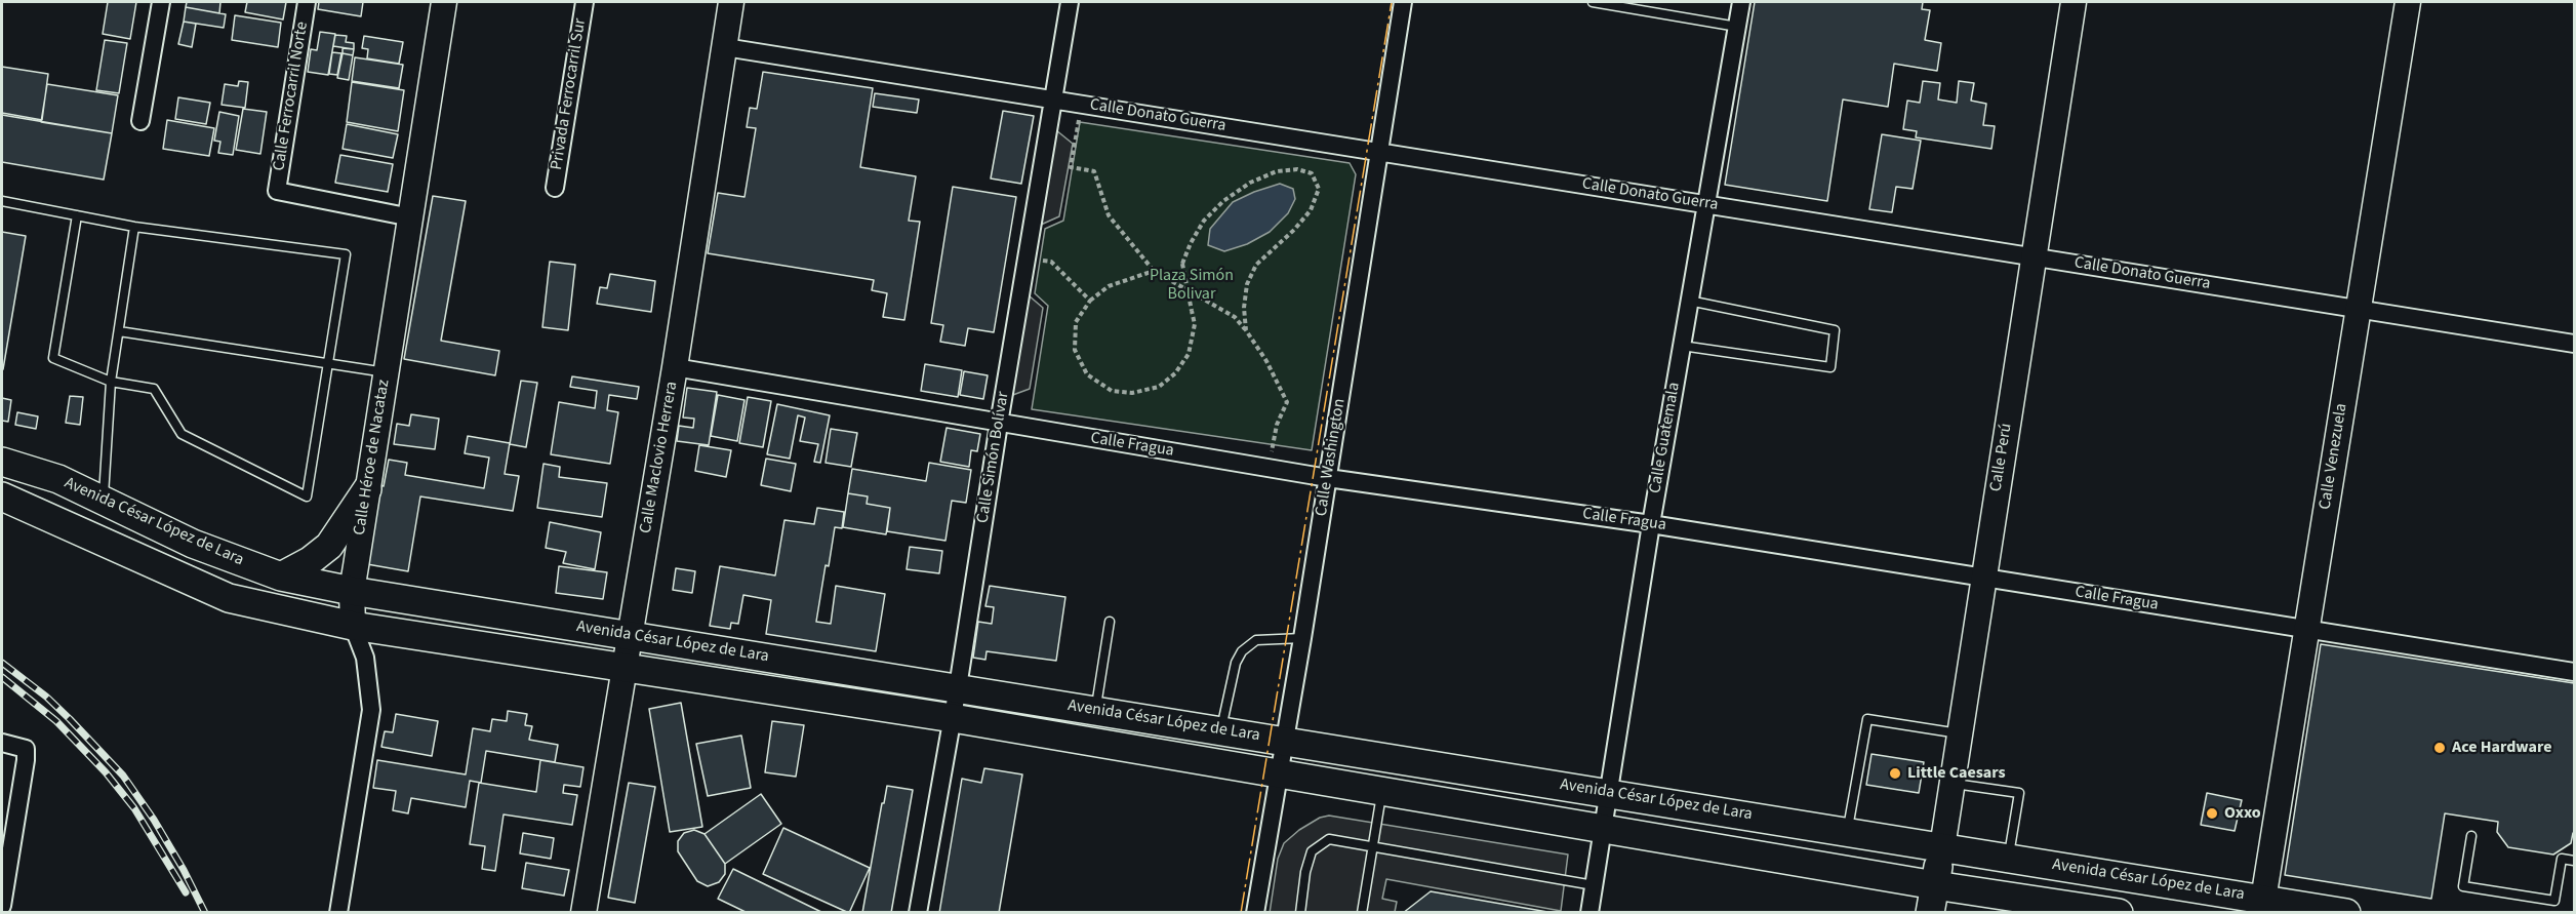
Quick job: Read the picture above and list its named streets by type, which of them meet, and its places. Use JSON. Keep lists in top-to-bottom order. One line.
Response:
{"streets":{"main road":["Calle Venezuela","Calle Héroe de Nacataz","Calle Maclovio Herrera","Calle Perú","Avenida César López de Lara"],"street":["Privada Ferrocarril Sur","Calle Ferrocarril Norte","Calle Donato Guerra","Calle Guatemala","Calle Fragua","Calle Simón Bolívar","Calle Washington"]},"crossings":[["Calle Ferrocarril Norte","Calle Héroe de Nacataz"],["Calle Donato Guerra","Calle Guatemala"],["Calle Donato Guerra","Calle Venezuela"],["Calle Donato Guerra","Calle Maclovio Herrera"],["Calle Donato Guerra","Calle Simón Bolívar"],["Calle Donato Guerra","Calle Washington"],["Calle Donato Guerra","Calle Perú"],["Calle Guatemala","Calle Fragua"],["Calle Guatemala","Avenida César López de Lara"],["Calle Fragua","Calle Venezuela"],["Calle Fragua","Calle Maclovio Herrera"],["Calle Fragua","Calle Simón Bolívar"],["Calle Fragua","Calle Washington"],["Calle Fragua","Calle Perú"],["Calle Venezuela","Avenida César López de Lara"],["Calle Héroe de Nacataz","Avenida César López de Lara"],["Calle Maclovio Herrera","Avenida César López de Lara"],["Calle Simón Bolívar","Avenida César López de Lara"],["Calle Washington","Avenida César López de Lara"],["Calle Perú","Avenida César López de Lara"]],"parks":["Plaza Simón Bolivar"],"places":["Ace Hardware","Little Caesars","Oxxo"]}
